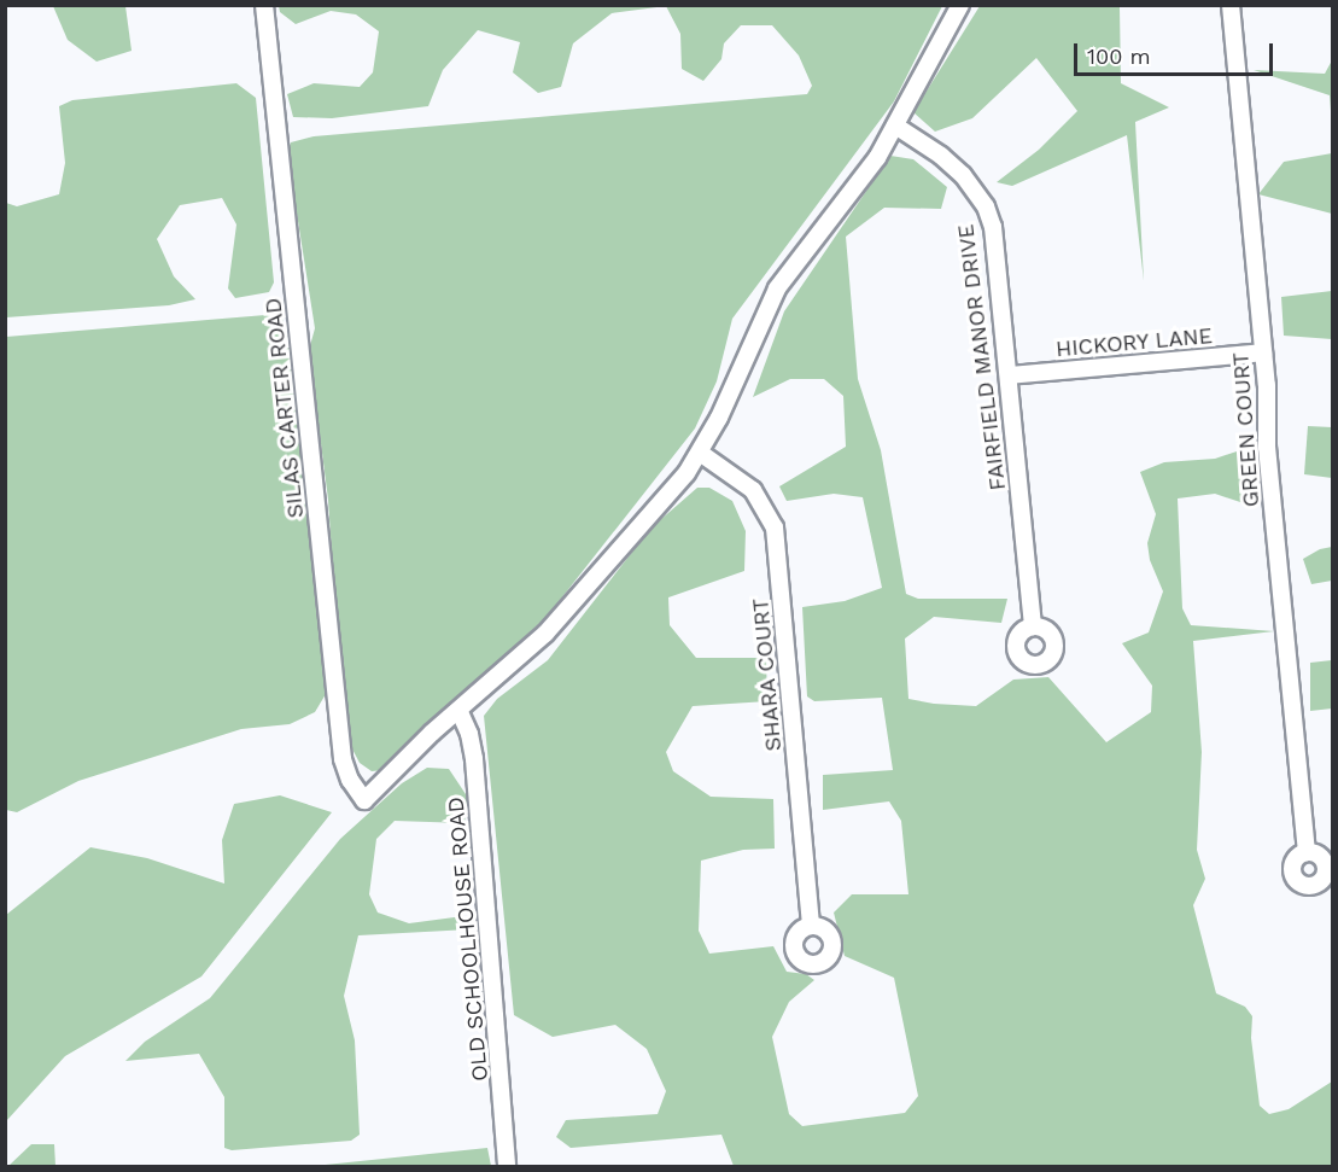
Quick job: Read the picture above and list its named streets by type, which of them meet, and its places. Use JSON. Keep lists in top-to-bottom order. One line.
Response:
{"streets":{"street":["HICKORY LANE","FAIRFIELD MANOR DRIVE","SILAS CARTER ROAD","GREEN COURT","SHARA COURT","OLD SCHOOLHOUSE ROAD"]},"crossings":[["HICKORY LANE","FAIRFIELD MANOR DRIVE"],["HICKORY LANE","GREEN COURT"],["SILAS CARTER ROAD","OLD SCHOOLHOUSE ROAD"]],"scale_bar":"100 m"}
